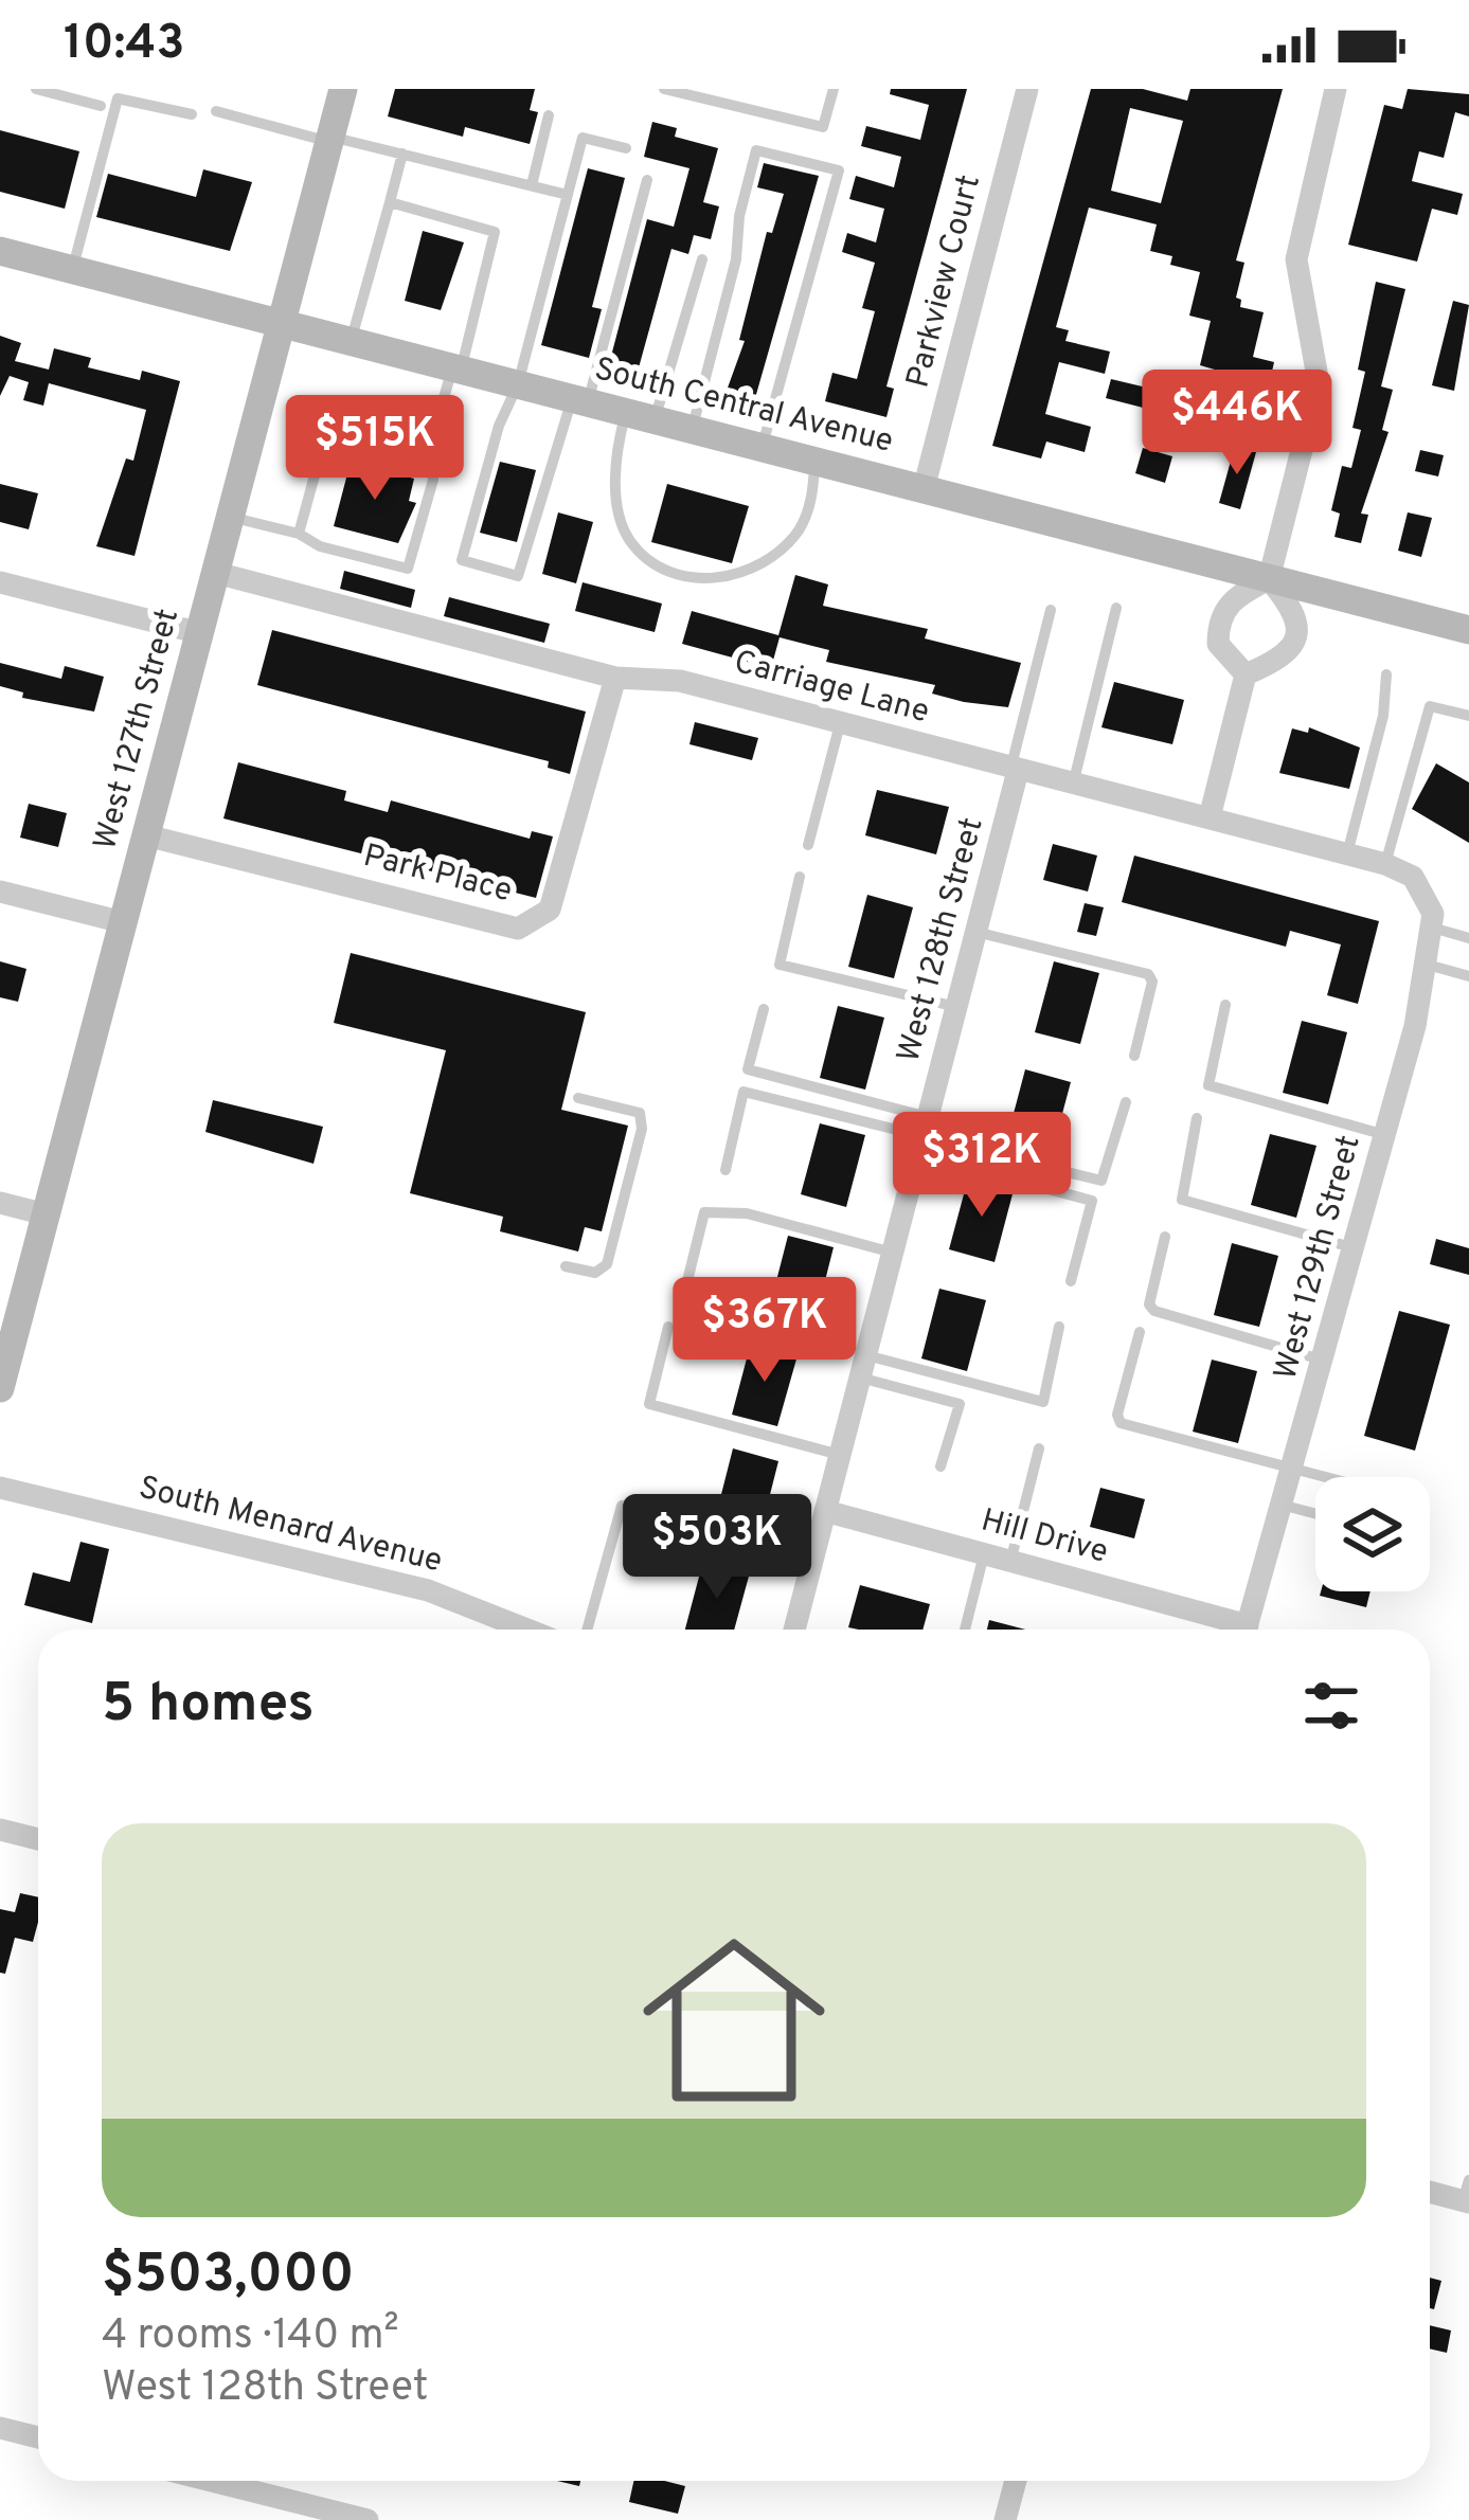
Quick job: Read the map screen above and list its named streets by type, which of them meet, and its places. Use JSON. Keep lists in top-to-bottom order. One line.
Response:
{"streets":{"street":["Parkview Court","South Central Avenue","Carriage Lane","West 127th Street","Park Place","West 128th Street","West 129th Street","South Menard Avenue","Hill Drive"]},"crossings":[["Parkview Court","South Central Avenue"],["South Central Avenue","West 127th Street"],["Carriage Lane","West 127th Street"],["Carriage Lane","Park Place"],["Carriage Lane","West 128th Street"],["Carriage Lane","West 129th Street"],["West 127th Street","Park Place"],["West 128th Street","Hill Drive"]],"page":{"status":"10:43","price":["$446K","$515K","$312K","$367K","$503K"],"heading":"5 homes","list":[{"name":"$503,000","note":"4 rooms · 140 m² · West 128th Street"}]}}
